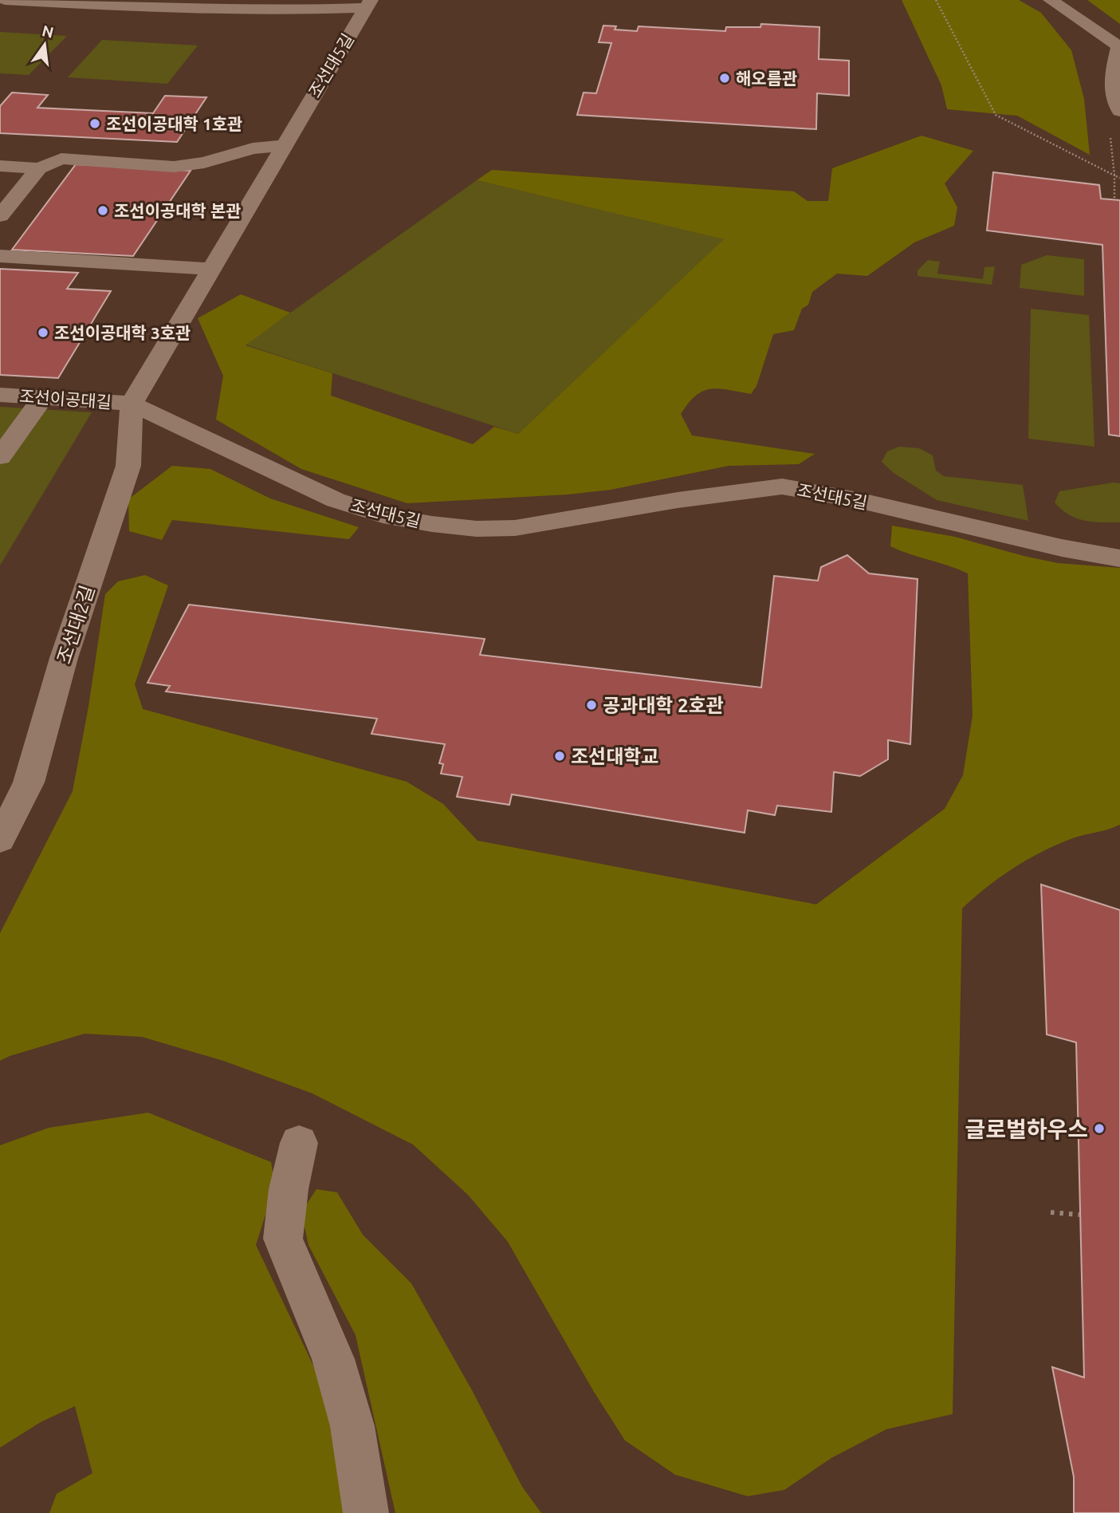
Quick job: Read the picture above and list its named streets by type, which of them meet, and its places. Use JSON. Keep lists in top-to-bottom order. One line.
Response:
{"streets":{"street":["조선대5길","조선이공대길","조선대2길"]},"crossings":[["조선대5길","조선이공대길"],["조선대5길","조선대2길"],["조선이공대길","조선대2길"]],"places":["해오름관","조선이공대학 1호관","조선이공대학 본관","조선이공대학 3호관","공과대학 2호관","조선대학교","글로벌하우스"],"north":"top"}
